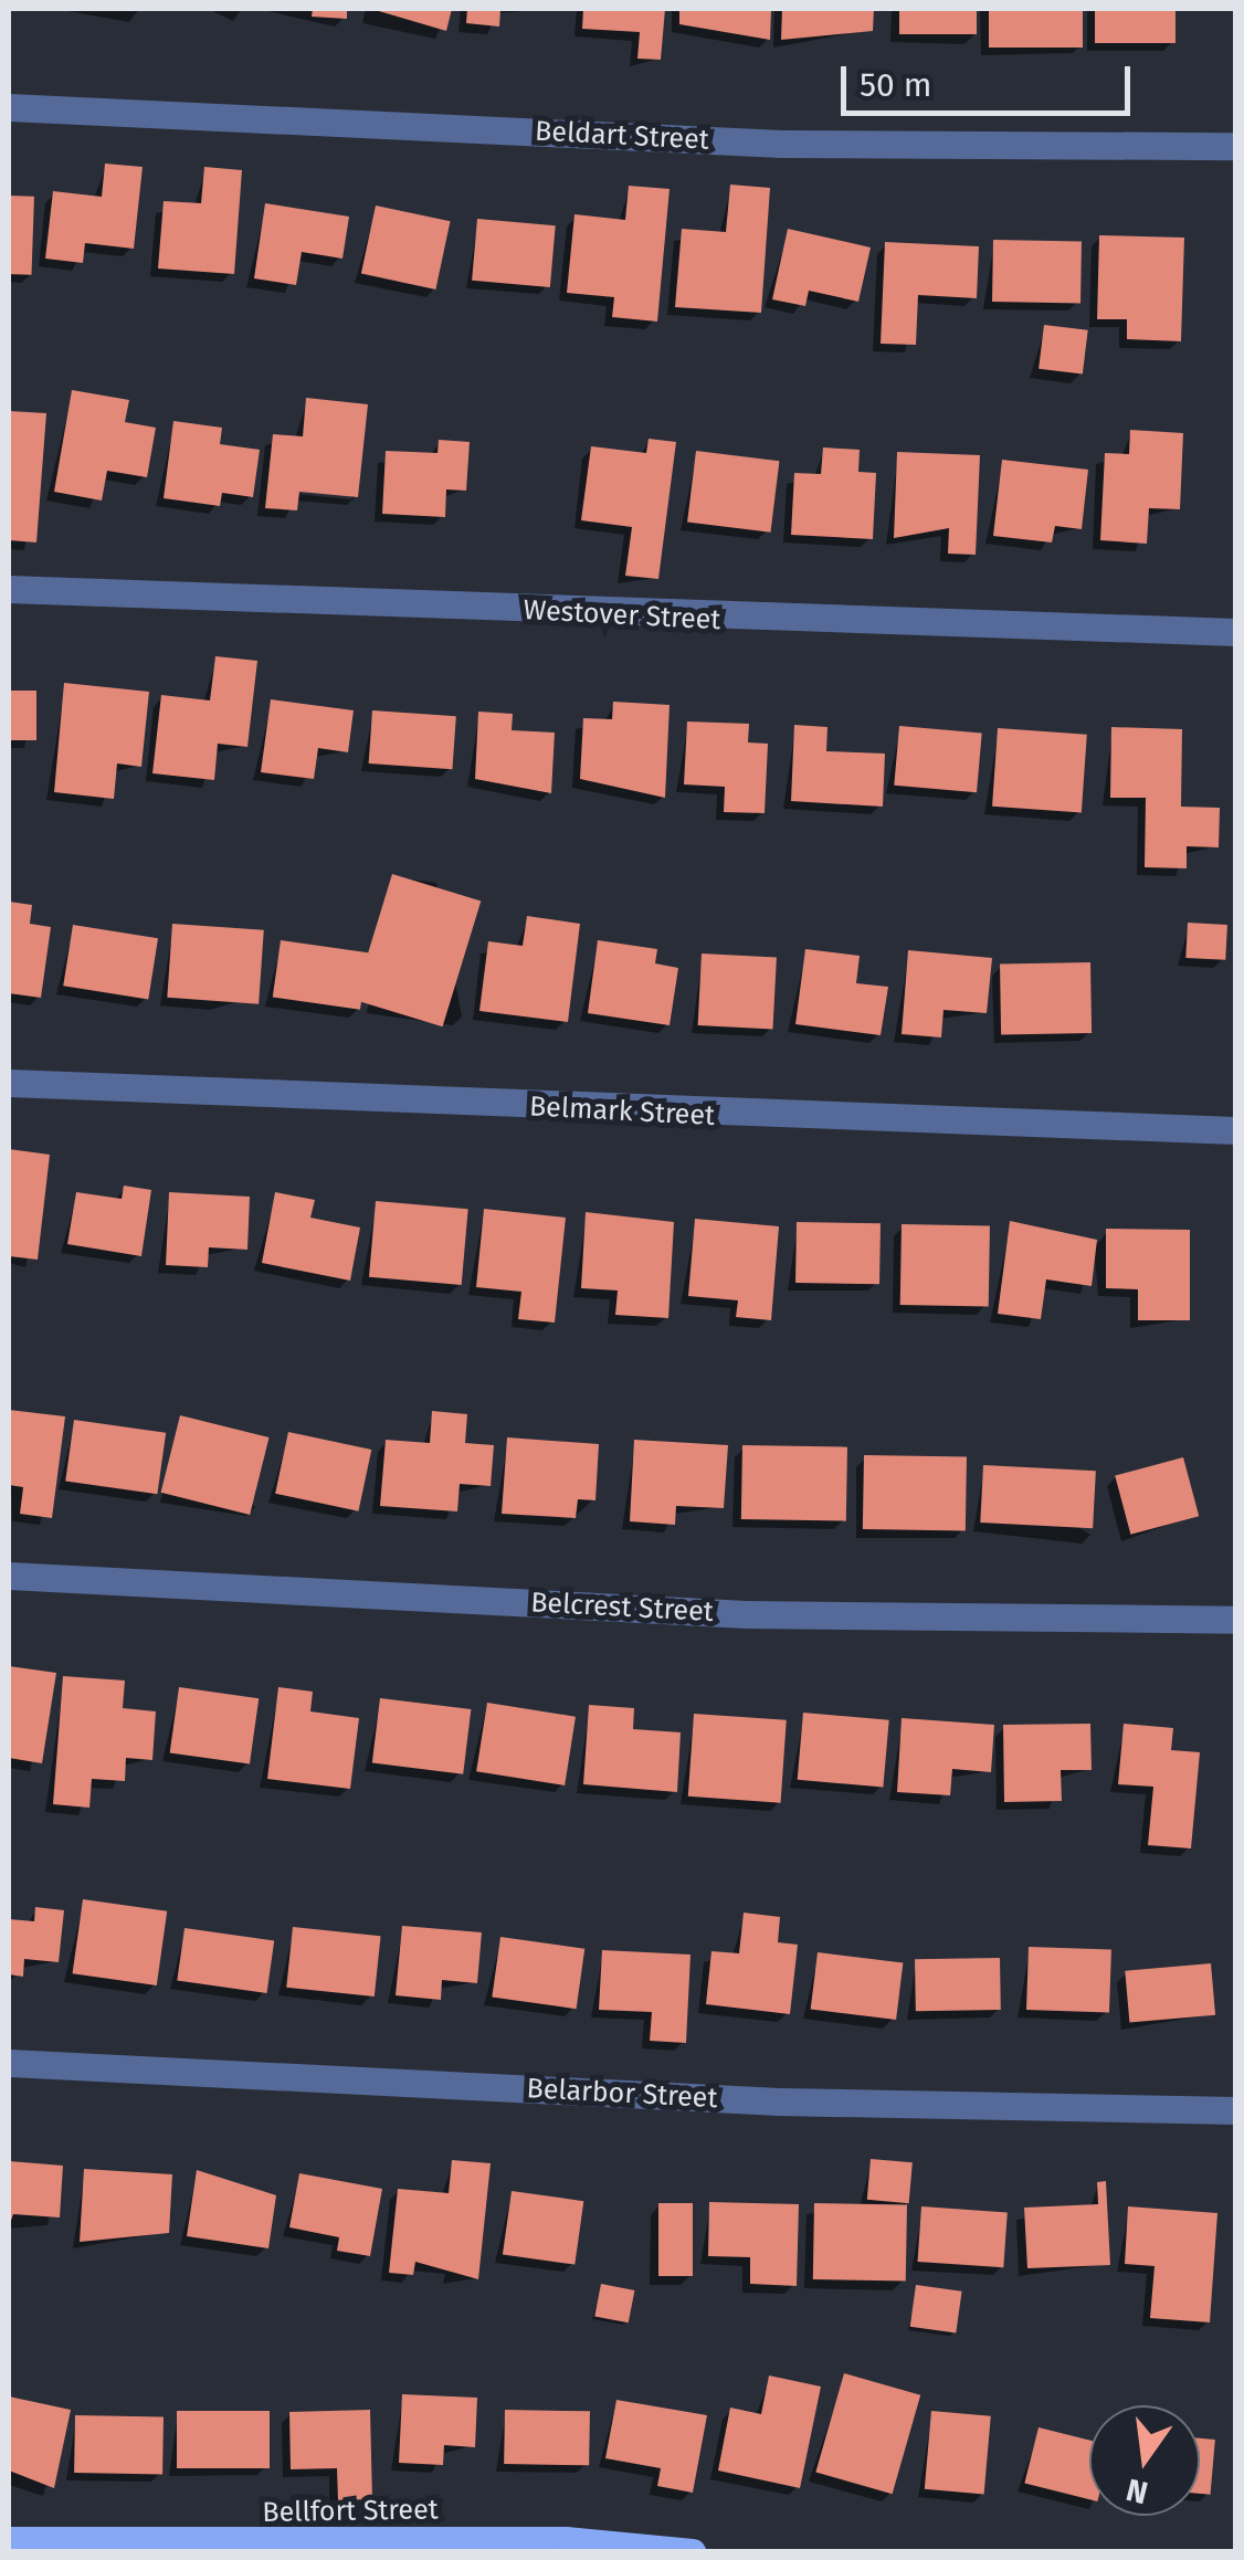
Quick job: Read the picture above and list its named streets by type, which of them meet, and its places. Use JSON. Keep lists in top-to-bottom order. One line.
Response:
{"streets":{"main road":["Bellfort Street"],"street":["Beldart Street","Westover Street","Belmark Street","Belcrest Street","Belarbor Street"]},"scale_bar":"50 m","north":"bottom"}
